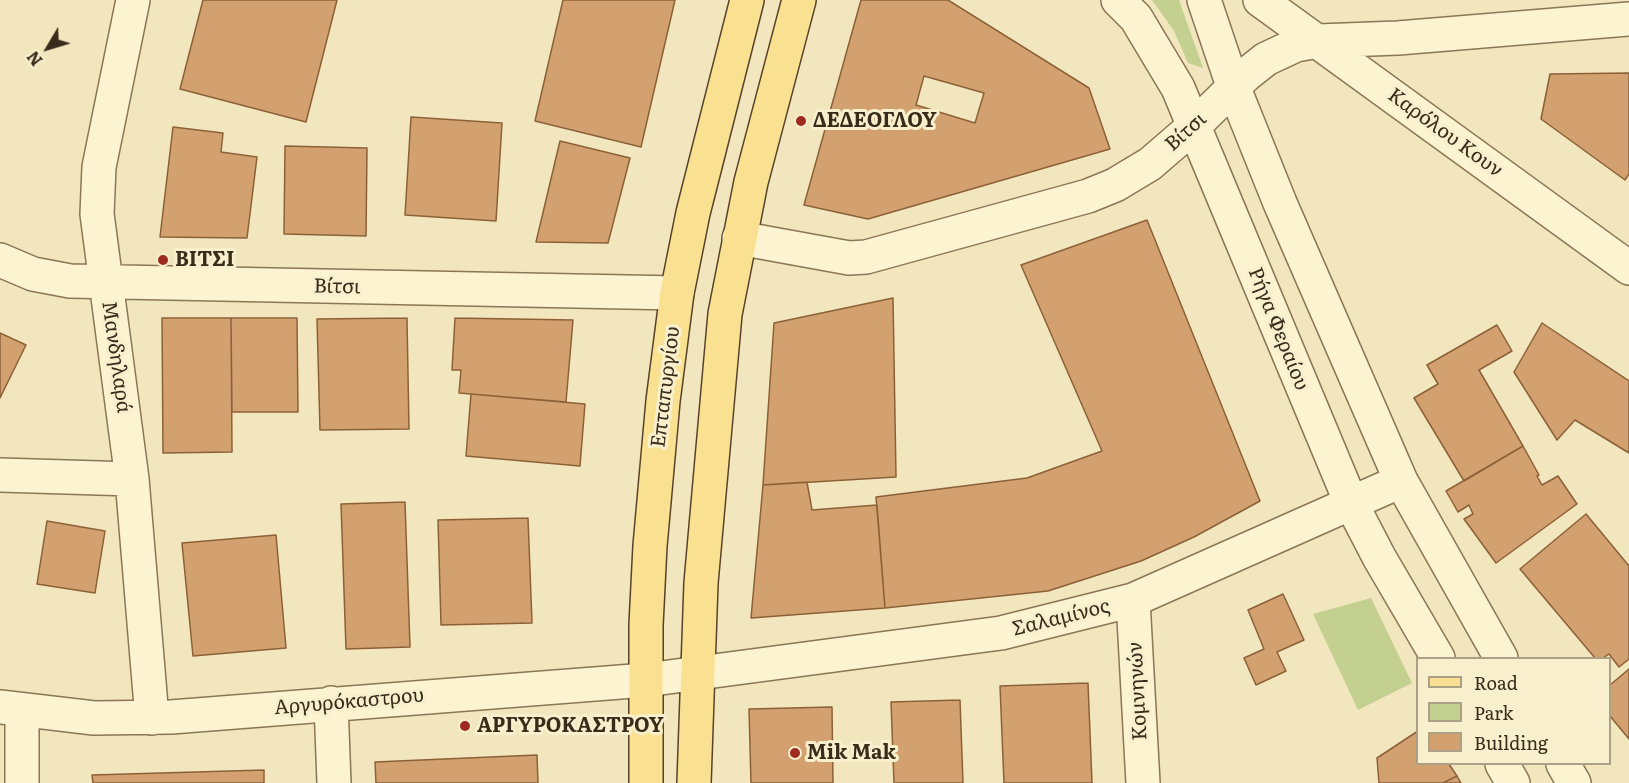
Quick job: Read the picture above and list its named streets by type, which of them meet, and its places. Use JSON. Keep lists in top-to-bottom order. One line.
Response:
{"streets":{"main road":["Επταπυργίου"],"street":["Βίτσι","Καρόλου Κουν","Ρήγα Φεραίου","Μανδηλαρά","Σαλαμίνος","Κομνηνών","Αργυρόκαστρου"]},"crossings":[["Βίτσι","Καρόλου Κουν"],["Βίτσι","Ρήγα Φεραίου"],["Βίτσι","Μανδηλαρά"],["Βίτσι","Επταπυργίου"],["Ρήγα Φεραίου","Σαλαμίνος"],["Μανδηλαρά","Αργυρόκαστρου"],["Επταπυργίου","Αργυρόκαστρου"],["Σαλαμίνος","Κομνηνών"],["Σαλαμίνος","Αργυρόκαστρου"]],"places":["ΔΕΔΕΟΓΛΟΥ","ΒΙΤΣΙ","ΑΡΓΥΡΟΚΑΣΤΡΟΥ","Mik Mak"],"legend":["Road","Park","Building"],"north":"bottom left"}
